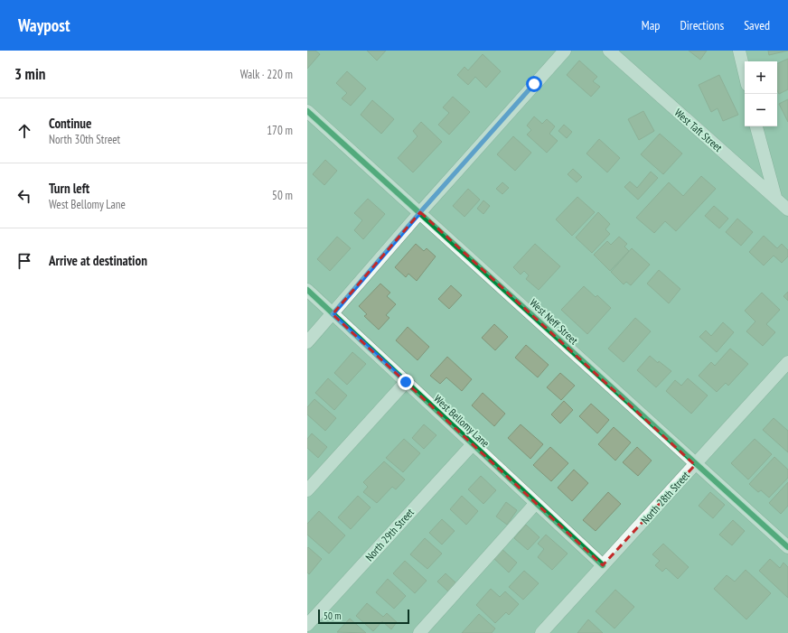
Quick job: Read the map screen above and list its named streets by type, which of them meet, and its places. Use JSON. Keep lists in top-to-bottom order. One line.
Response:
{"streets":{"street":["West Taft Street","West Neff Street","West Bellomy Lane","North 28th Street","North 29th Street"]},"crossings":[["West Neff Street","North 28th Street"],["West Bellomy Lane","North 28th Street"],["West Bellomy Lane","North 29th Street"]],"scale_bar":"50 m","page":{"header":"Waypost","nav":["Map","Directions","Saved"],"heading":["3 min","Walk · 220 m"],"map_buttons":["+","−"],"list":[["Continue","North 30th Street","170 m"],["Turn left","West Bellomy Lane","50 m"],"Arrive at destination"],"scale":"50 m"}}
